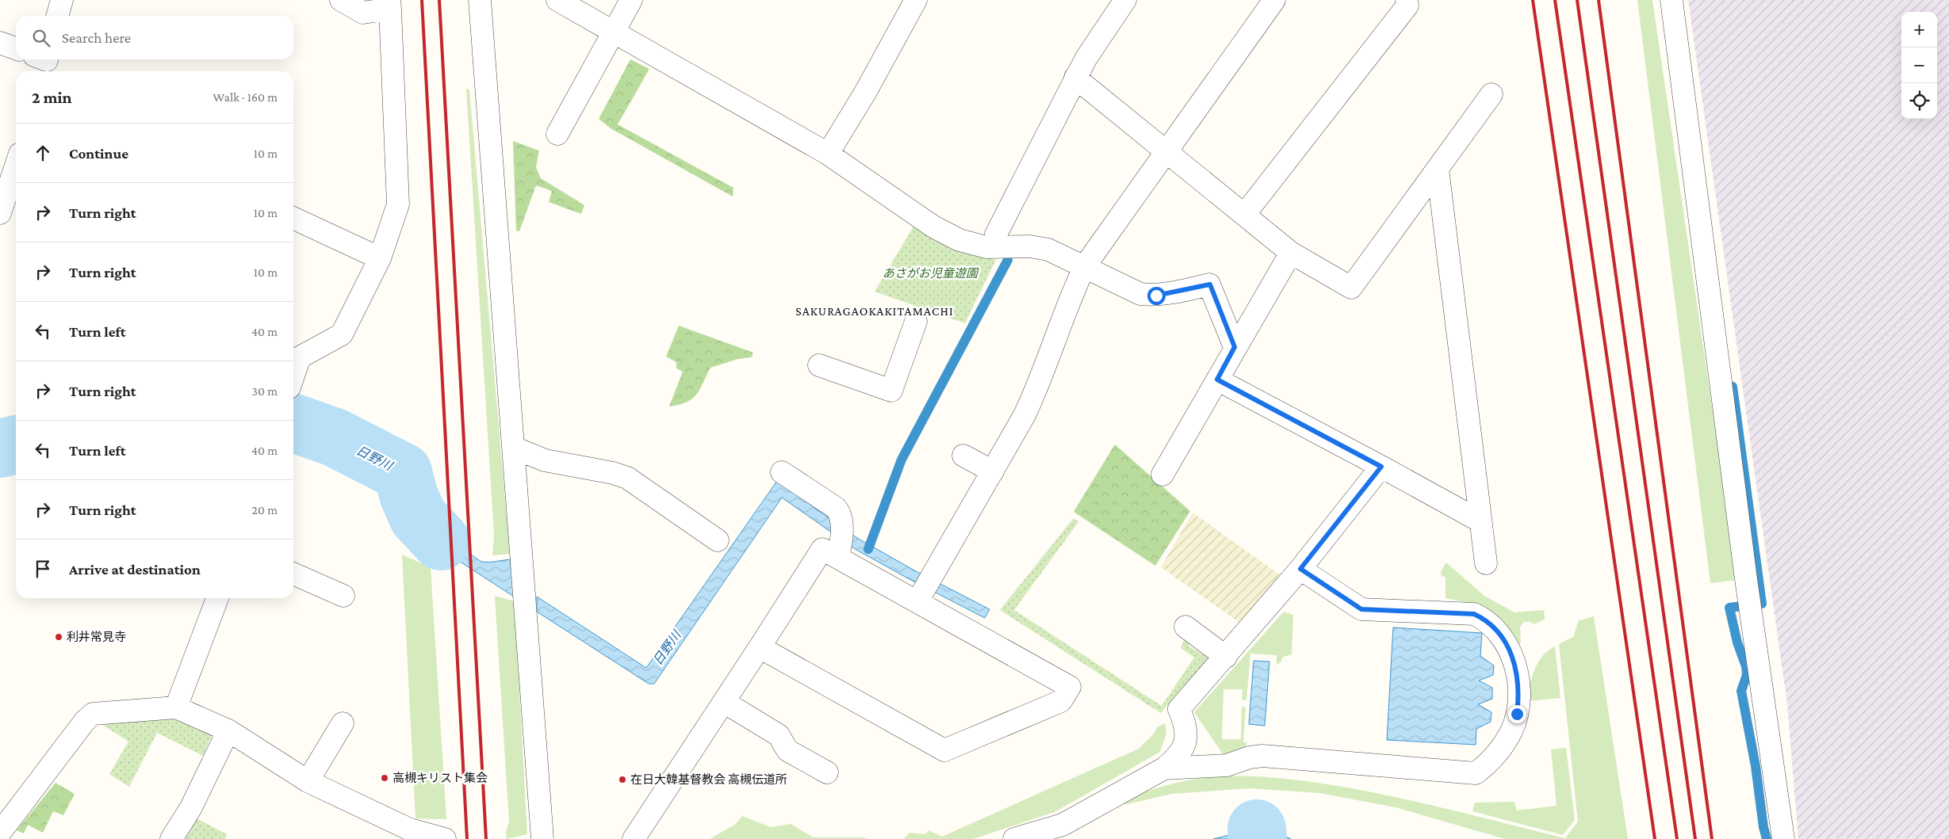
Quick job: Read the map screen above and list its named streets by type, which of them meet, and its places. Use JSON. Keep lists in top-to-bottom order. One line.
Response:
{"districts":["SAKURAGAOKAKITAMACHI"],"water":["日野川"],"parks":["あさがお児童遊園"],"places":["利井常見寺","高槻キリスト集会","在日大韓基督教会 高槻伝道所"],"page":{"map_buttons":["+","−"],"search":"Search here","heading":["2 min","Walk · 160 m"],"list":[["Continue","10 m"],["Turn right","10 m"],["Turn right","10 m"],["Turn left","40 m"],["Turn right","30 m"],["Turn left","40 m"],["Turn right","20 m"],"Arrive at destination"]}}
